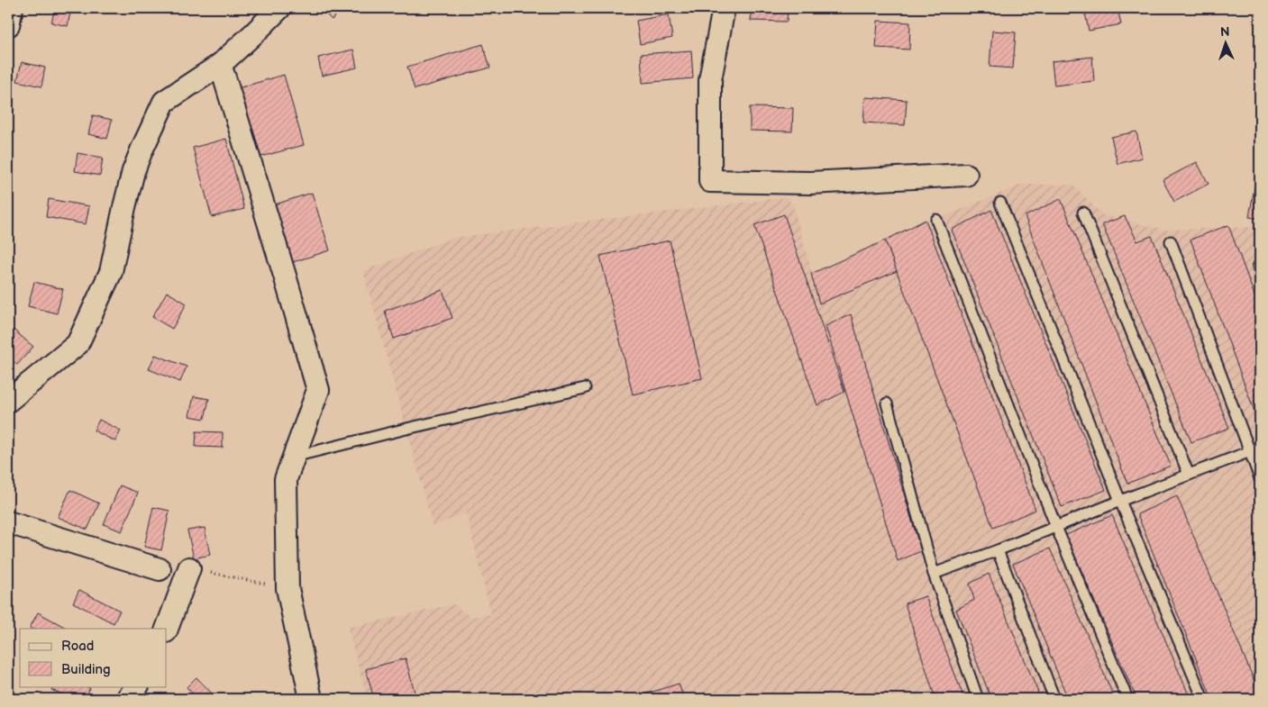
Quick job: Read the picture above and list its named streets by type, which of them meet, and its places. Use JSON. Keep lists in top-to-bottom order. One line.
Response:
{"legend":["Road","Building"],"north":"top"}
